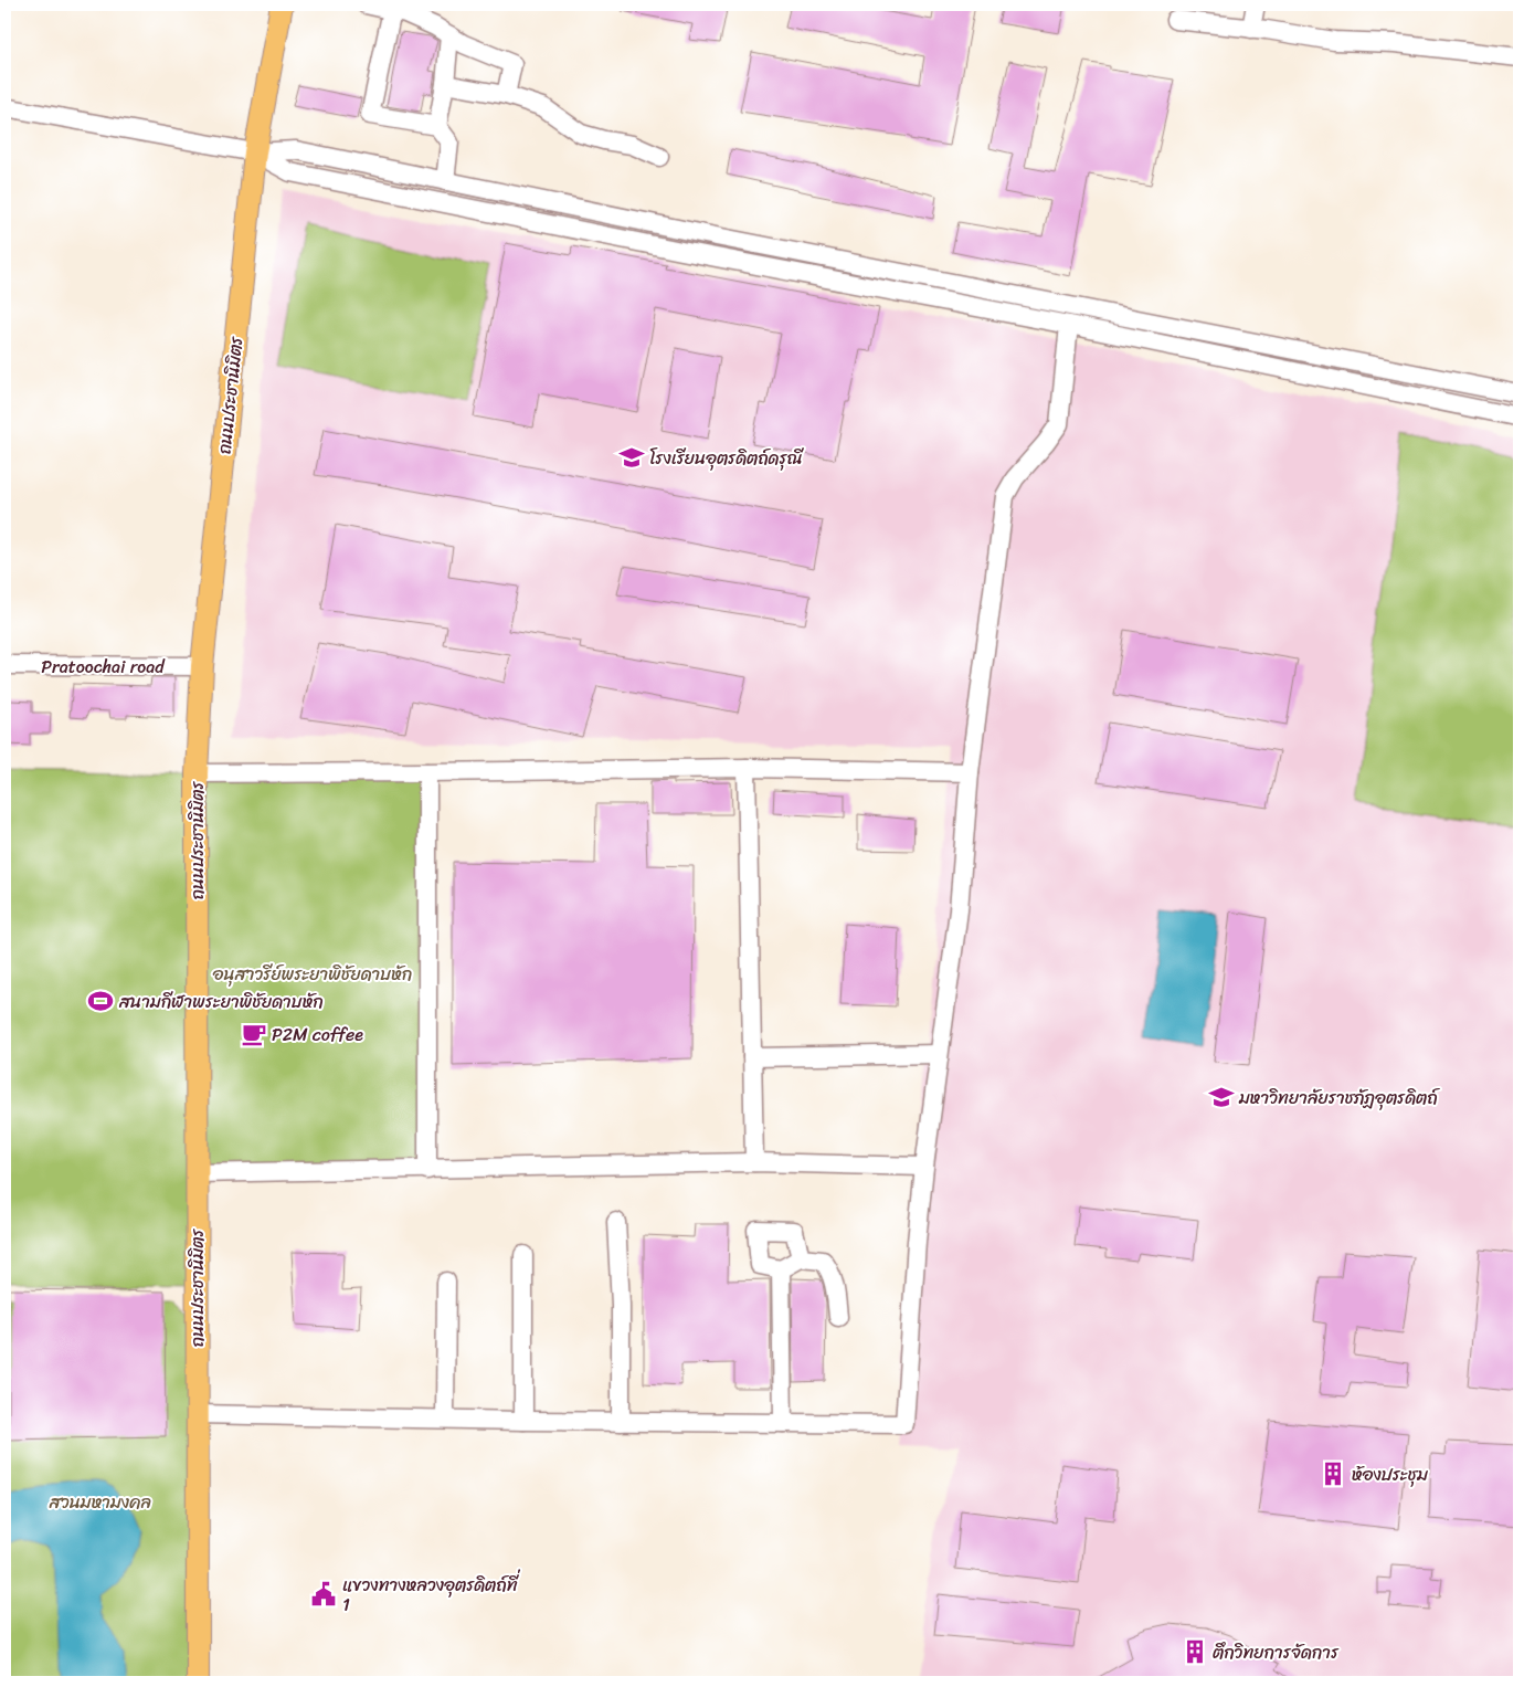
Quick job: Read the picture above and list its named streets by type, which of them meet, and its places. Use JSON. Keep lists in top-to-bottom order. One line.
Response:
{"streets":{"main road":["ถนนประชานิมิตร"],"street":["Pratoochai road"]},"crossings":[["ถนนประชานิมิตร","Pratoochai road"]],"parks":["อนุสาวรีย์พระยาพิชัยดาบหัก","สวนมหามงคล"],"places":{"school or university":["โรงเรียนอุตรดิตถ์ดรุณี","มหาวิทยาลัยราชภัฏอุตรดิตถ์"],"sports":["สนามกีฬาพระยาพิชัยดาบหัก"],"cafe":["P2M coffee"],"building":["ห้องประชุม","ตึกวิทยการจัดการ"],"public building":["แขวงทางหลวงอุตรดิตถ์ที่ 1"]}}
